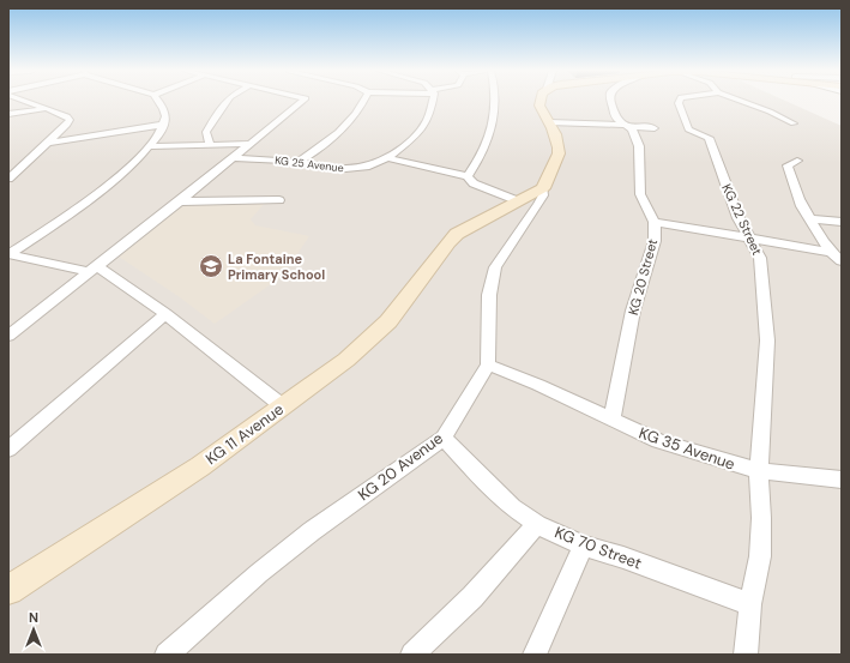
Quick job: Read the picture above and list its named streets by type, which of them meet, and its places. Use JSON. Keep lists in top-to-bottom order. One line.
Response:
{"streets":{"main road":["KG 11 Avenue"],"street":["KG 25 Avenue","KG 22 Street","KG 20 Street","KG 35 Avenue","KG 20 Avenue","KG 70 Street"]},"crossings":[["KG 22 Street","KG 35 Avenue"],["KG 22 Street","KG 70 Street"],["KG 20 Street","KG 35 Avenue"],["KG 35 Avenue","KG 20 Avenue"],["KG 20 Avenue","KG 70 Street"]],"places":{"school or university":["La Fontaine Primary School"]},"north":"top"}
